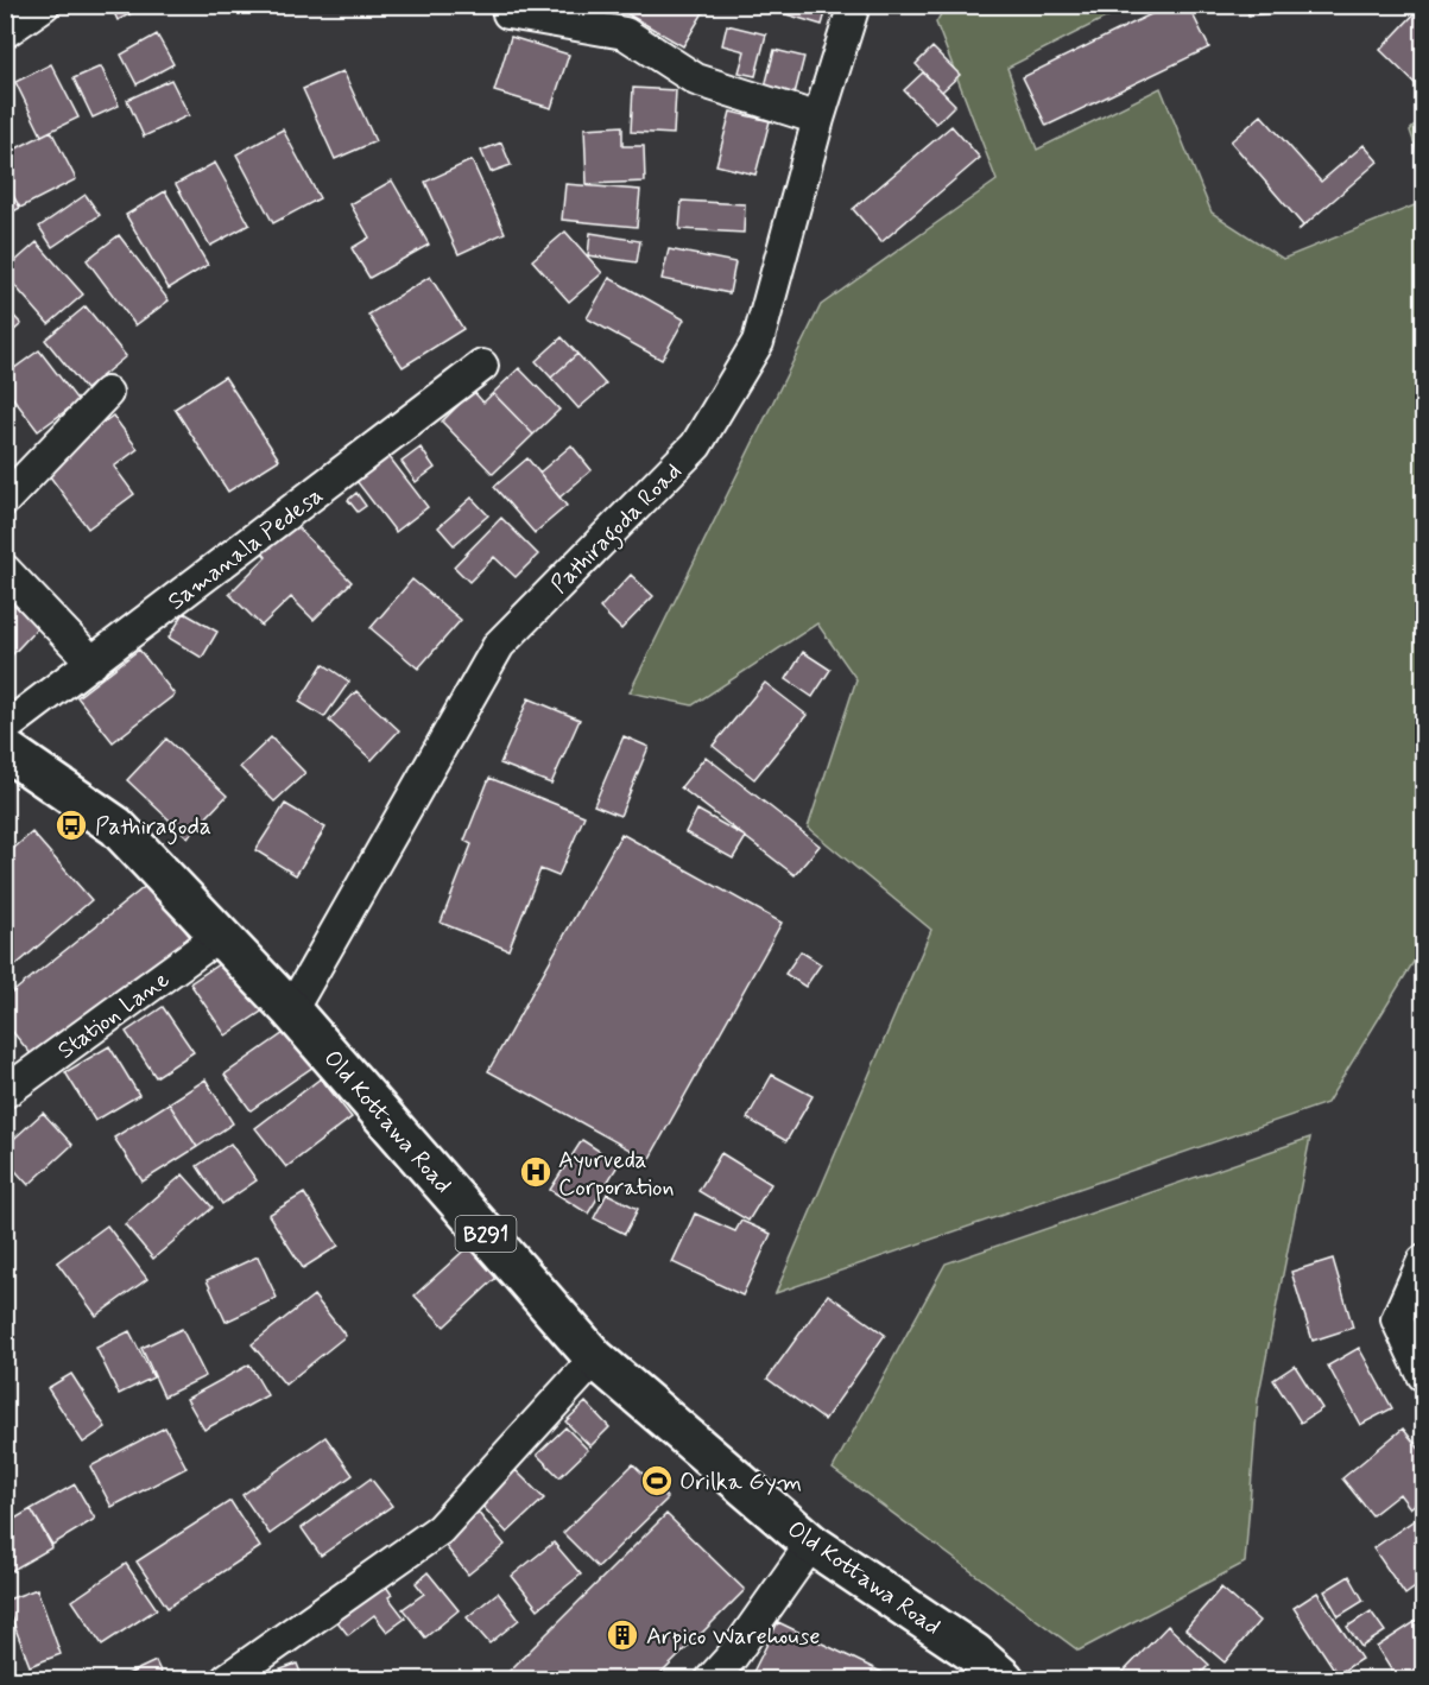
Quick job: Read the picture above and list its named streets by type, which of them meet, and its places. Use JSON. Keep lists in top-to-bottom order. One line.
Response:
{"streets":{"main road":["Old Kottawa Road","B291"],"street":["Pathiragoda Road","Samanala Pedesa","Station Lane"]},"crossings":[["Pathiragoda Road","Old Kottawa Road"],["Station Lane","Old Kottawa Road"]],"places":{"bus stop":["Pathiragoda"],"hospital":["Ayurveda Corporation"],"sports":["Orilka Gym"],"building":["Arpico Warehouse"]}}
